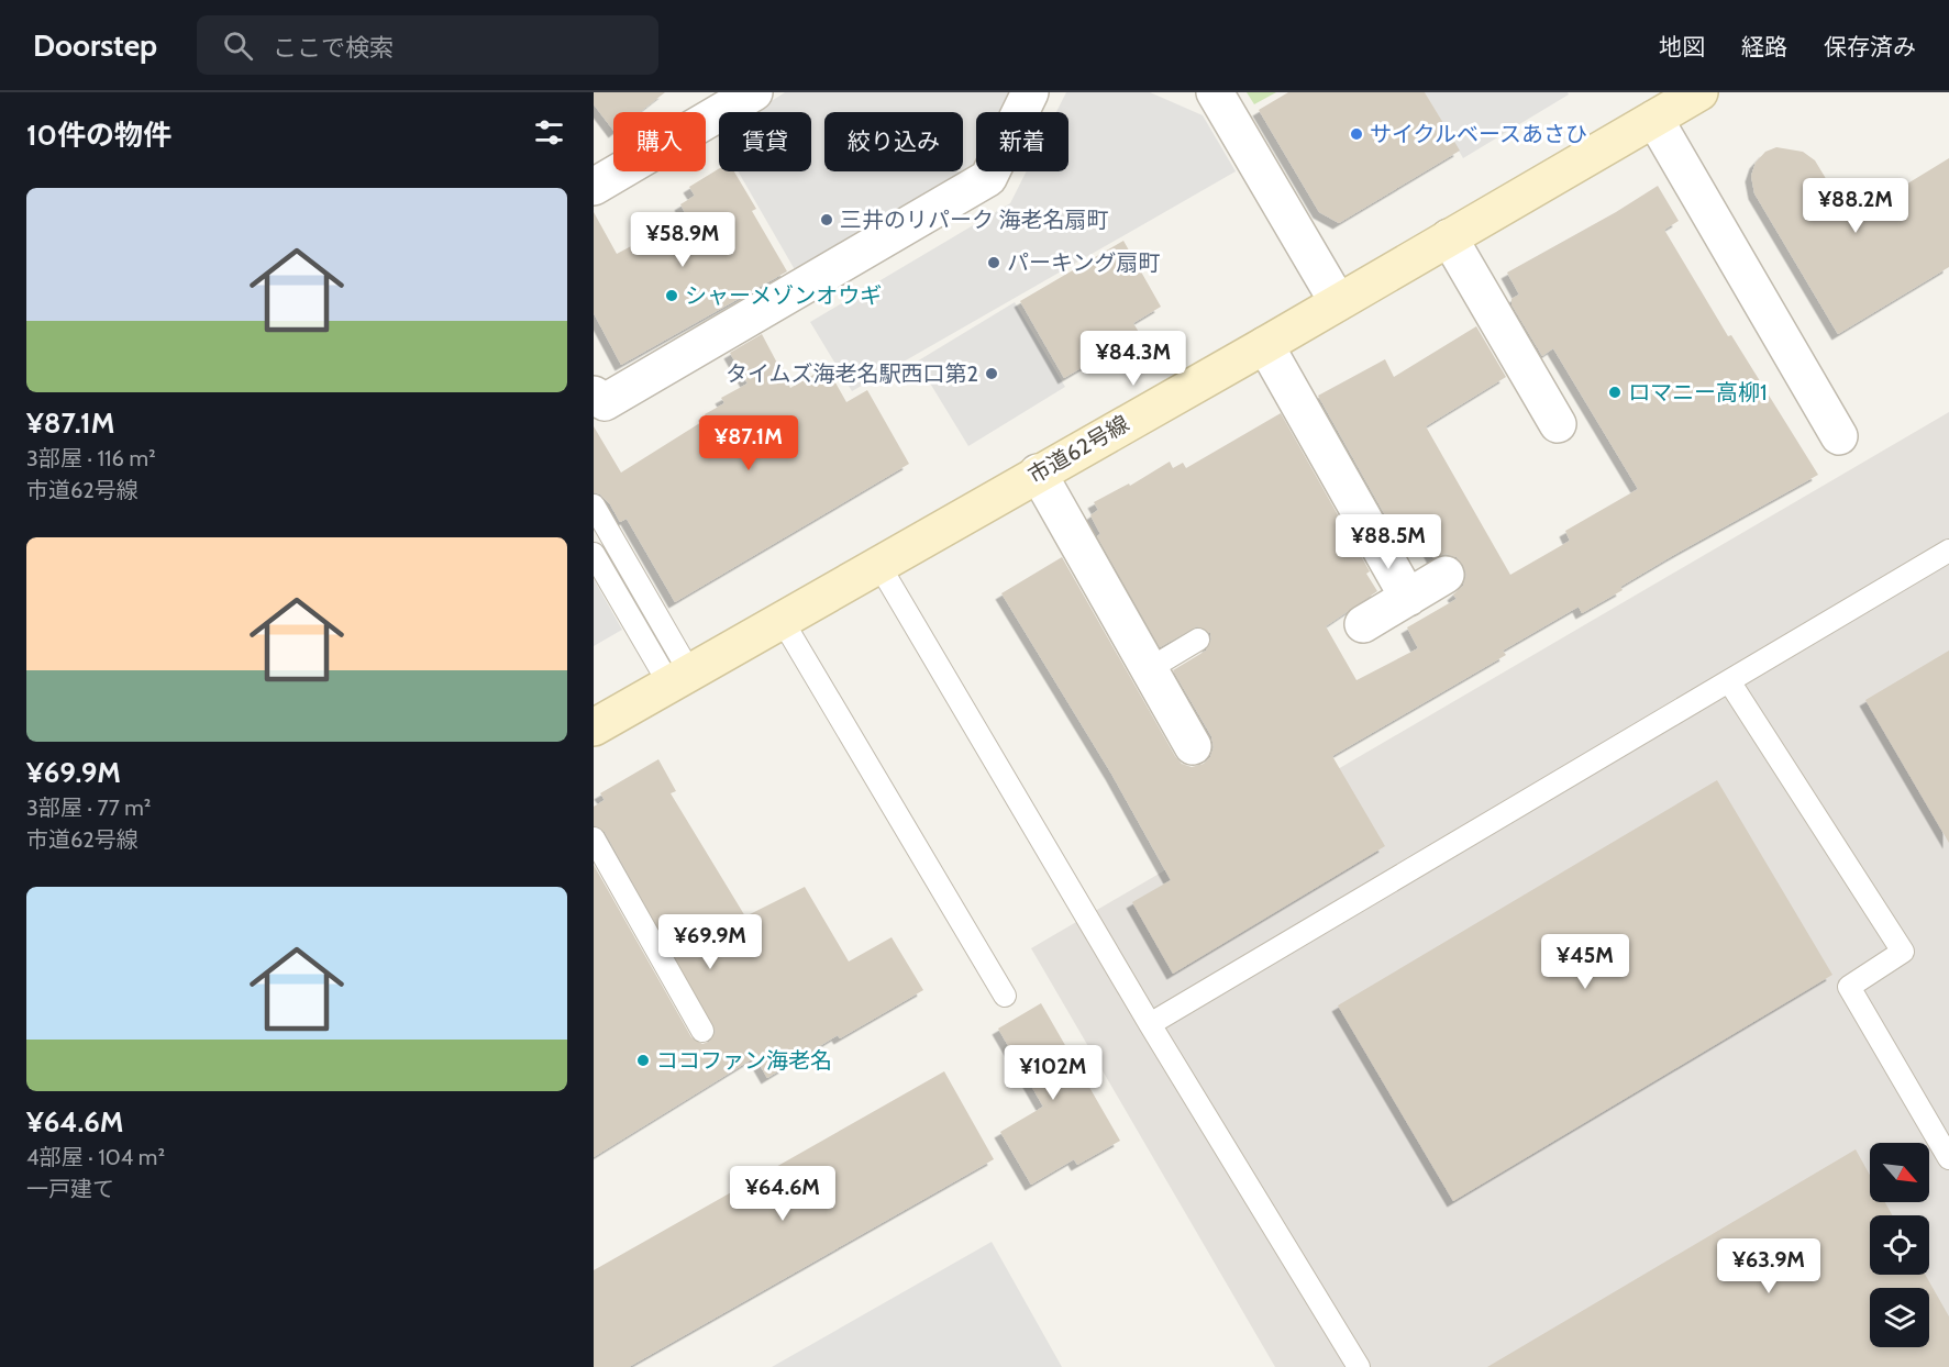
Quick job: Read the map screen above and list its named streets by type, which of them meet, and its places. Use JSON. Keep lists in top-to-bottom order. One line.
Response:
{"streets":{"street":["市道62号線"]},"places":["サイクルベースあさひ","三井のリパーク 海老名扇町","パーキング扇町","シャーメゾンオウギ","タイムズ海老名駅西口第2","ロマニー高柳1","ココファン海老名"],"north":"bottom right","page":{"header":"Doorstep","search":"ここで検索","nav":["地図","経路","保存済み"],"heading":"10件の物件","chip":["購入","賃貸","絞り込み","新着"],"list":[{"name":"¥87.1M","note":"3部屋 · 116 m² · 市道62号線"},{"name":"¥69.9M","note":"3部屋 · 77 m² · 市道62号線"},{"name":"¥64.6M","note":"4部屋 · 104 m² · 一戸建て"}],"price":["¥88.2M","¥58.9M","¥84.3M","¥87.1M","¥88.5M","¥69.9M","¥45M","¥102M","¥64.6M","¥63.9M"]}}
